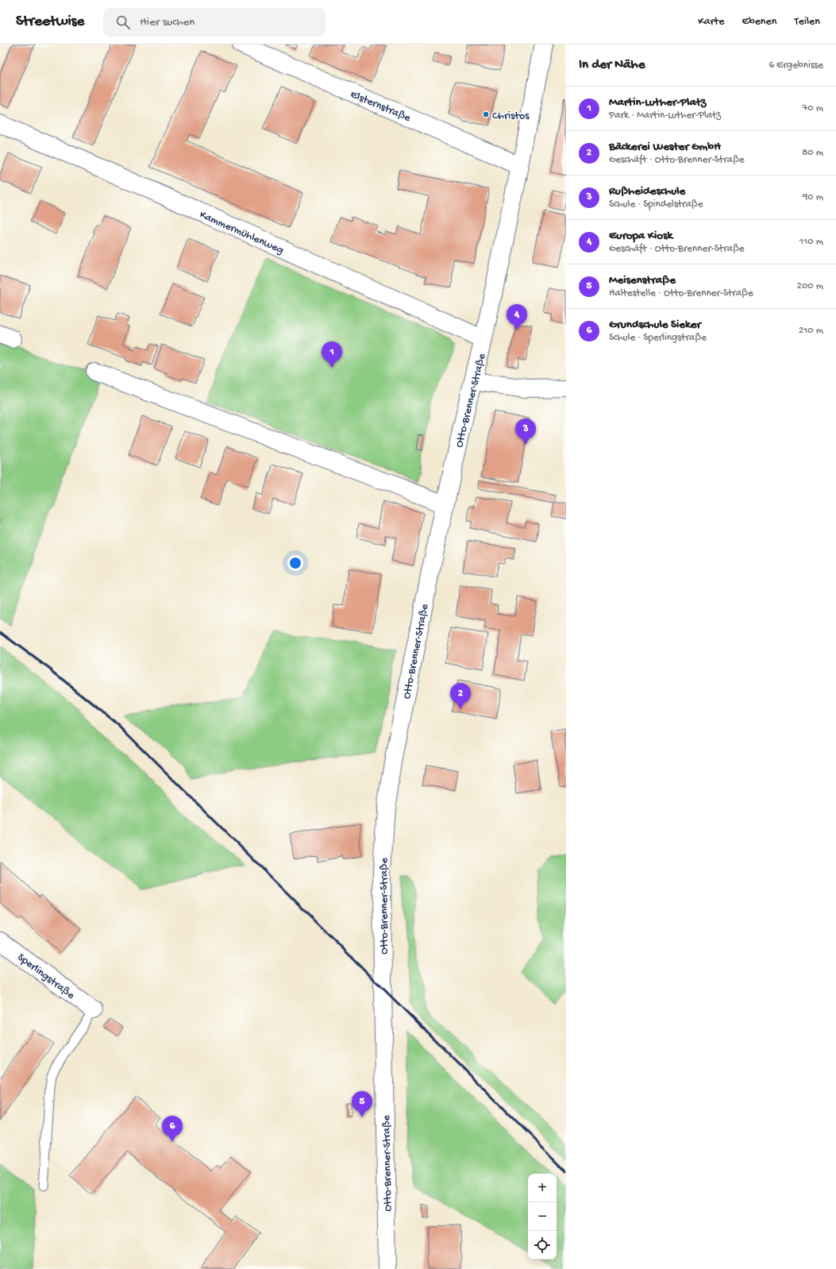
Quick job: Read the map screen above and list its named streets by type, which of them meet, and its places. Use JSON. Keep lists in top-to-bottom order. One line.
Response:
{"streets":{"street":["Elsternstraße","Kammermühlenweg","Otto-Brenner-Straße","Sperlingstraße"]},"crossings":[["Elsternstraße","Otto-Brenner-Straße"],["Kammermühlenweg","Otto-Brenner-Straße"]],"places":["Christos"],"page":{"header":"Streetwise","search":"Hier suchen","nav":["Karte","Ebenen","Teilen"],"heading":["In der Nähe","6 Ergebnisse"],"list":[{"mark":"1","name":"Martin-Luther-Platz","note":"Park · Martin-Luther-Platz","value":"70 m"},{"mark":"2","name":"Bäckerei Wester GmbH","note":"Geschäft · Otto-Brenner-Straße","value":"80 m"},{"mark":"3","name":"Rußheideschule","note":"Schule · Spindelstraße","value":"90 m"},{"mark":"4","name":"Europa Kiosk","note":"Geschäft · Otto-Brenner-Straße","value":"110 m"},{"mark":"5","name":"Meisenstraße","note":"Haltestelle · Otto-Brenner-Straße","value":"200 m"},{"mark":"6","name":"Grundschule Sieker","note":"Schule · Sperlingstraße","value":"210 m"}],"pins":["4","1","3","2","5","6"],"map_buttons":["+","−"]}}
